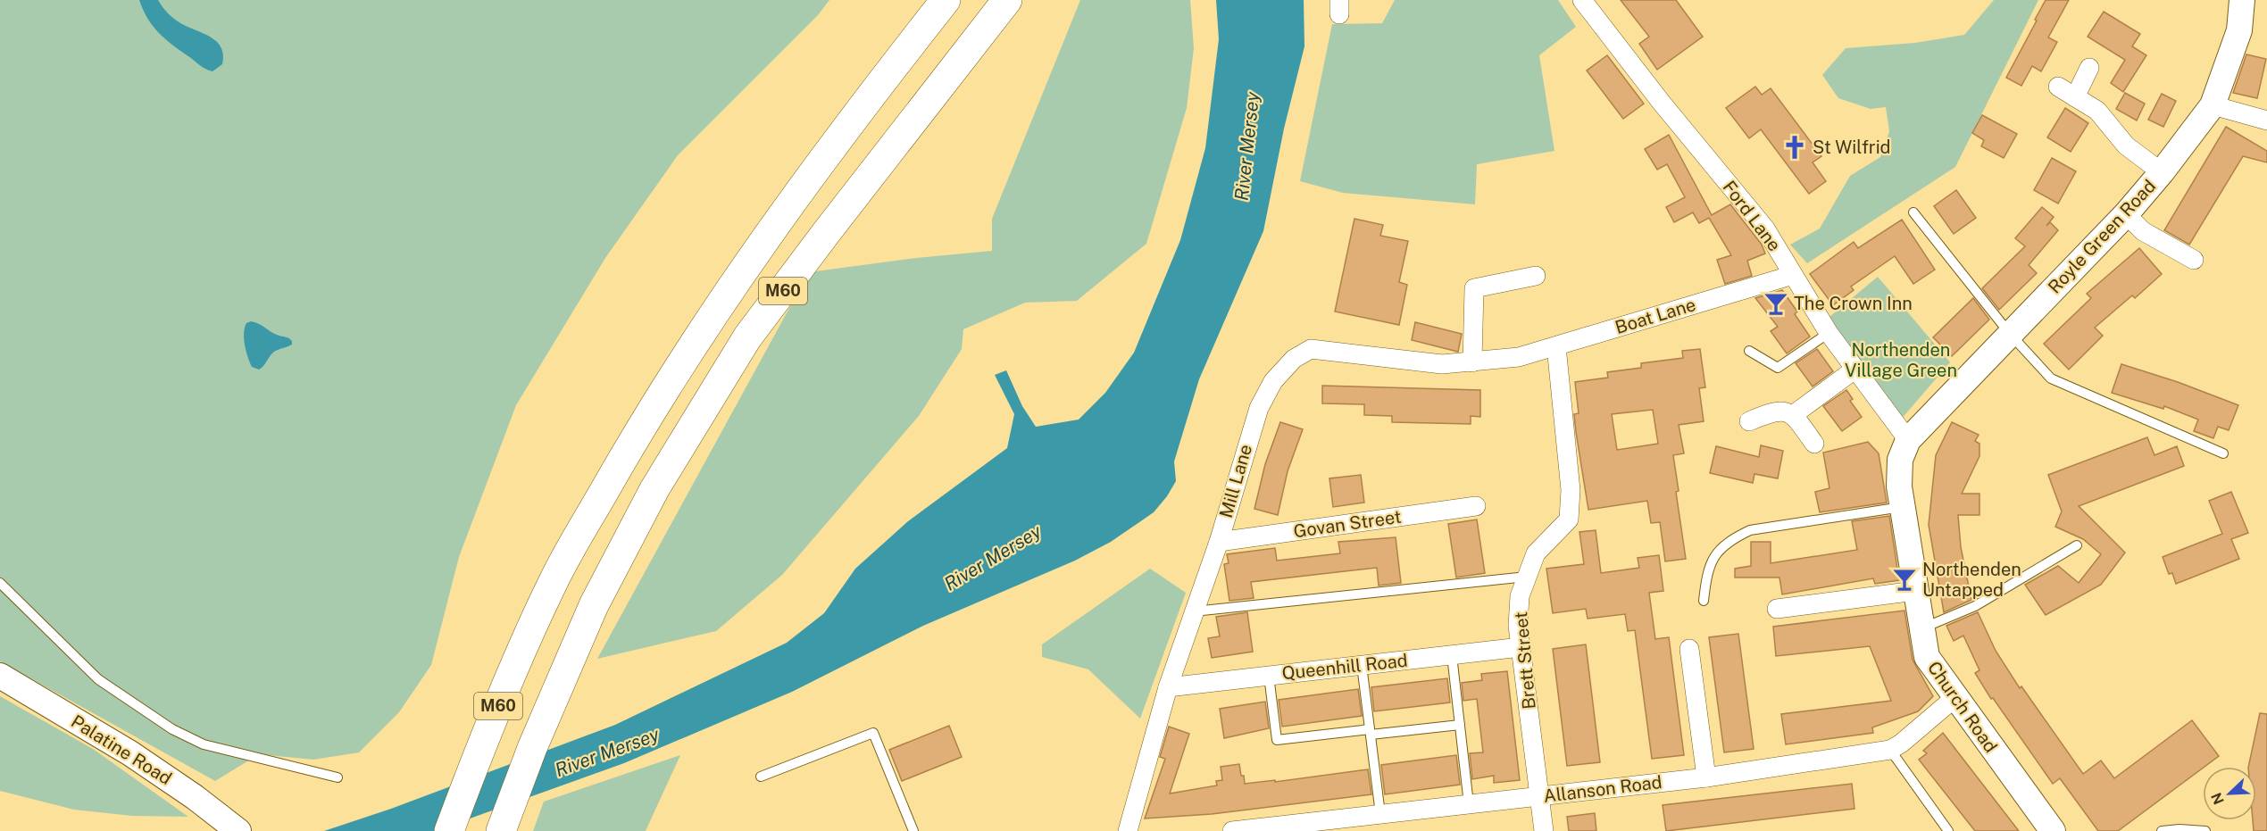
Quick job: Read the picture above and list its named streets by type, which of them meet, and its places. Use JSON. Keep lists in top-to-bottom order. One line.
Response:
{"streets":{"highway":["M60"],"main road":["Royle Green Road","Church Road","Palatine Road"],"street":["Ford Lane","Boat Lane","Mill Lane","Govan Street","Brett Street","Queenhill Road","Allanson Road"]},"crossings":[["Ford Lane","Royle Green Road"],["Ford Lane","Boat Lane"],["Ford Lane","Church Road"],["Royle Green Road","Church Road"],["Boat Lane","Mill Lane"],["Boat Lane","Brett Street"],["Mill Lane","Govan Street"],["Mill Lane","Queenhill Road"],["Brett Street","Queenhill Road"],["Brett Street","Allanson Road"],["Church Road","Allanson Road"]],"water":["River Mersey"],"parks":["Northenden Village Green"],"places":{"church":["St Wilfrid"],"bar":["The Crown Inn","Northenden Untapped"]},"north":"bottom left"}
